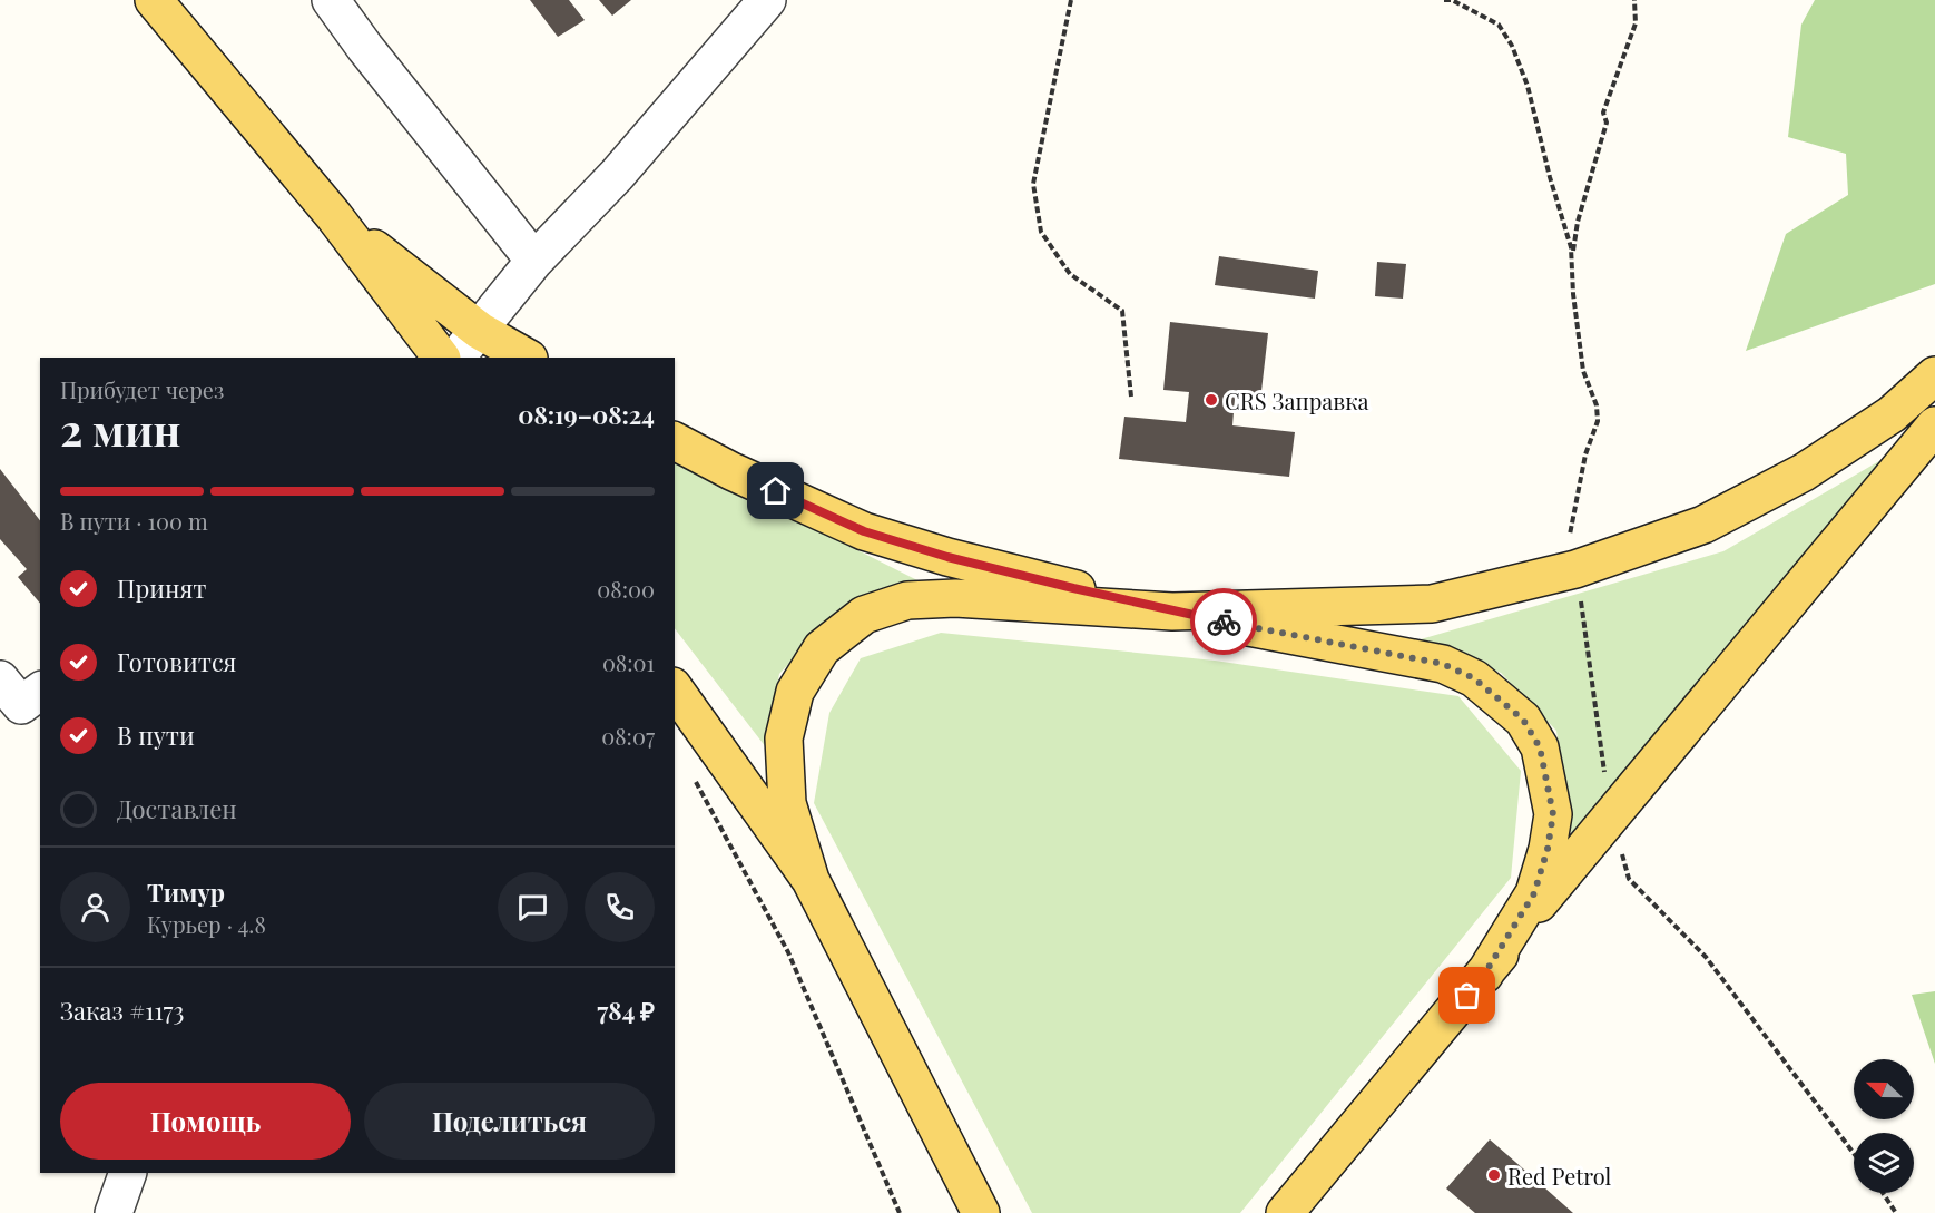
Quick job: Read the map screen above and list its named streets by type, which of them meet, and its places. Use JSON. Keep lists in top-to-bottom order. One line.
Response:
{"places":["CRS Заправка","Red Petrol"],"north":"left","page":{"heading":["2 мин","Прибудет через","08:19–08:24"],"panel":["Тимур","Курьер · 4.8","Заказ #1173","784 ₽"],"bar":"В пути · 100 m","list":[["Принят","08:00"],["Готовится","08:01"],["В пути","08:07"],"Доставлен"],"buttons":["Помощь","Поделиться"]}}
